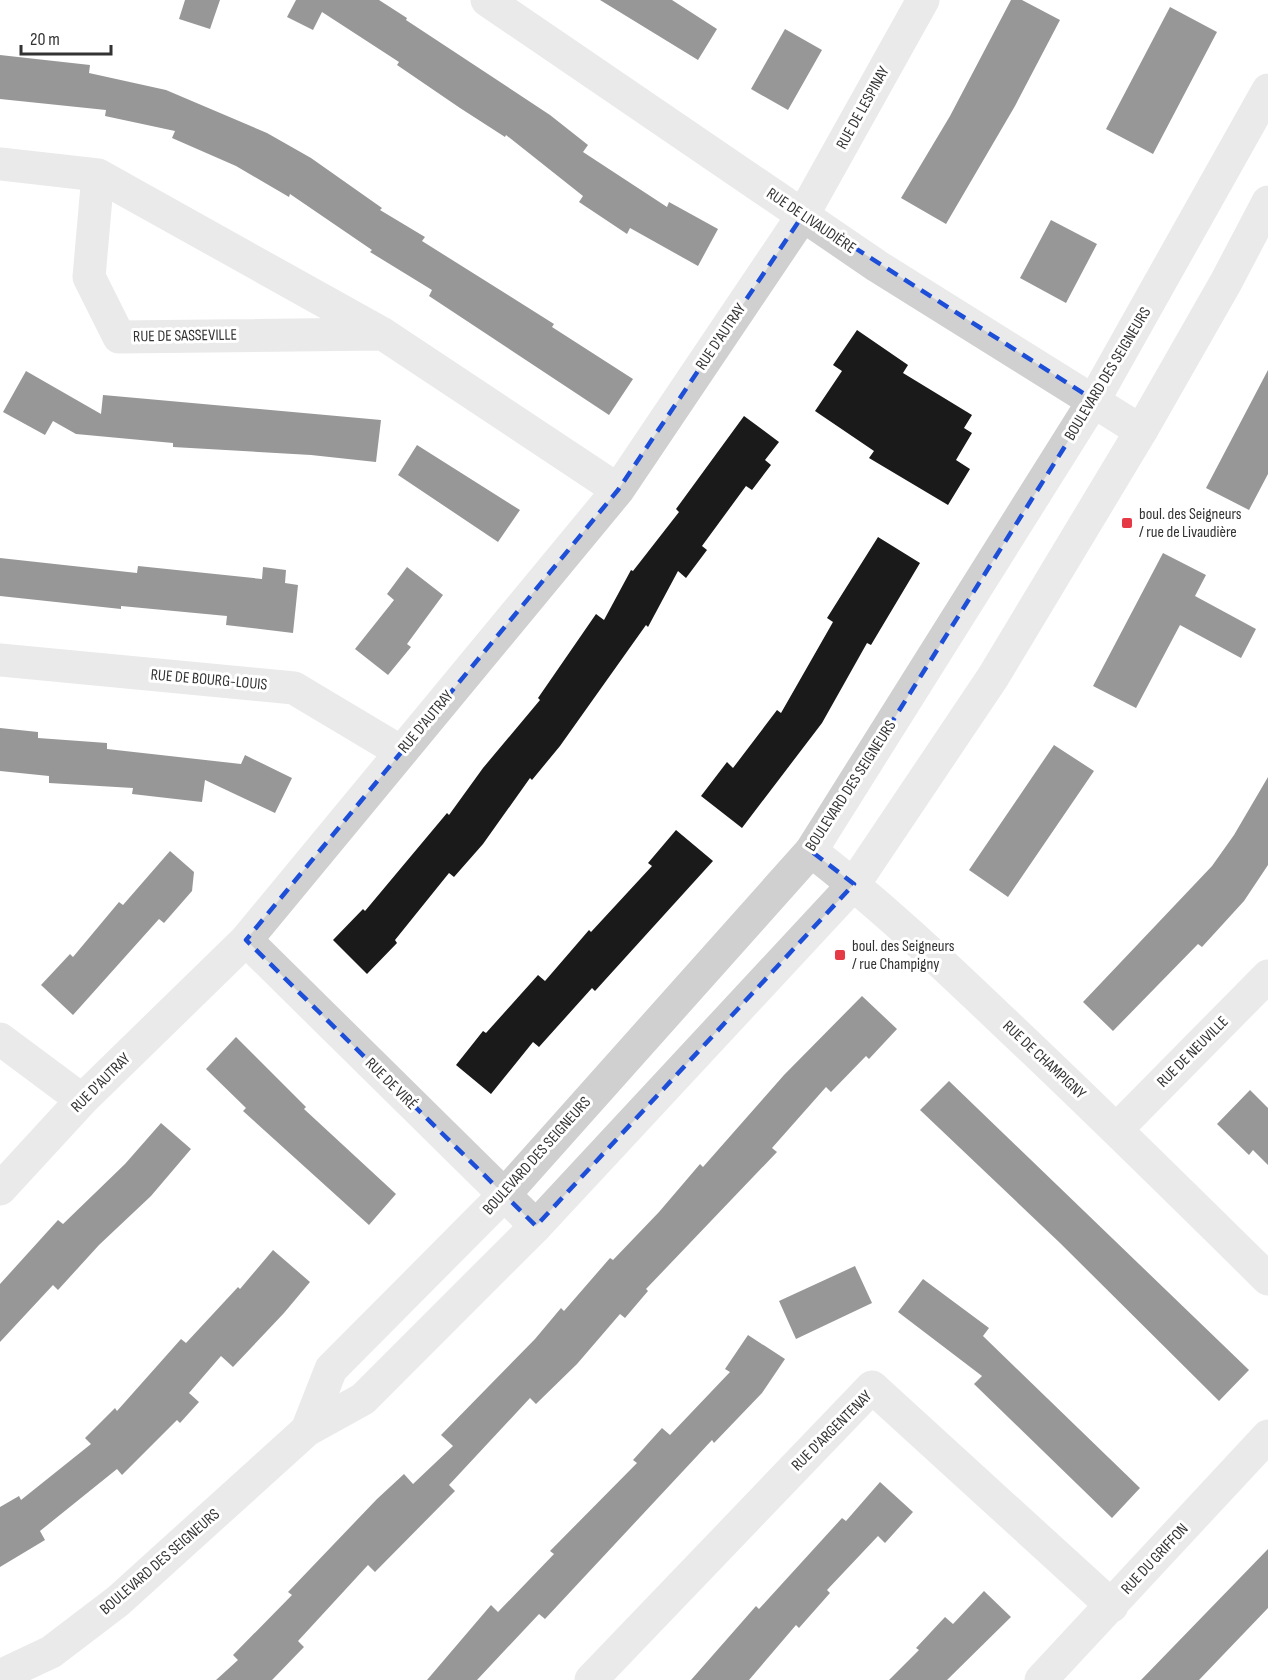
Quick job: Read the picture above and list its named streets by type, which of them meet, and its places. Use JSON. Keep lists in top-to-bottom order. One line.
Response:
{"streets":{"street":["RUE DE LESPINAY","RUE DE LIVAUDIÈRE","RUE DE SASSEVILLE","RUE D'AUTRAY","BOULEVARD DES SEIGNEURS","RUE DE BOURG-LOUIS","RUE DE NEUVILLE","RUE DE CHAMPIGNY","RUE DE VIRÉ","RUE D'ARGENTENAY","RUE DU GRIFFON"]},"crossings":[["RUE DE LESPINAY","RUE DE LIVAUDIÈRE"],["RUE DE LESPINAY","RUE D'AUTRAY"],["RUE DE LIVAUDIÈRE","RUE D'AUTRAY"],["RUE DE LIVAUDIÈRE","BOULEVARD DES SEIGNEURS"],["RUE D'AUTRAY","RUE DE BOURG-LOUIS"],["RUE D'AUTRAY","RUE DE VIRÉ"],["BOULEVARD DES SEIGNEURS","RUE DE CHAMPIGNY"],["BOULEVARD DES SEIGNEURS","RUE DE VIRÉ"],["RUE DE NEUVILLE","RUE DE CHAMPIGNY"],["RUE D'ARGENTENAY","RUE DU GRIFFON"]],"places":{"transit":["boul. des Seigneurs / rue de Livaudière","boul. des Seigneurs / rue Champigny"]},"scale_bar":"20 m"}
